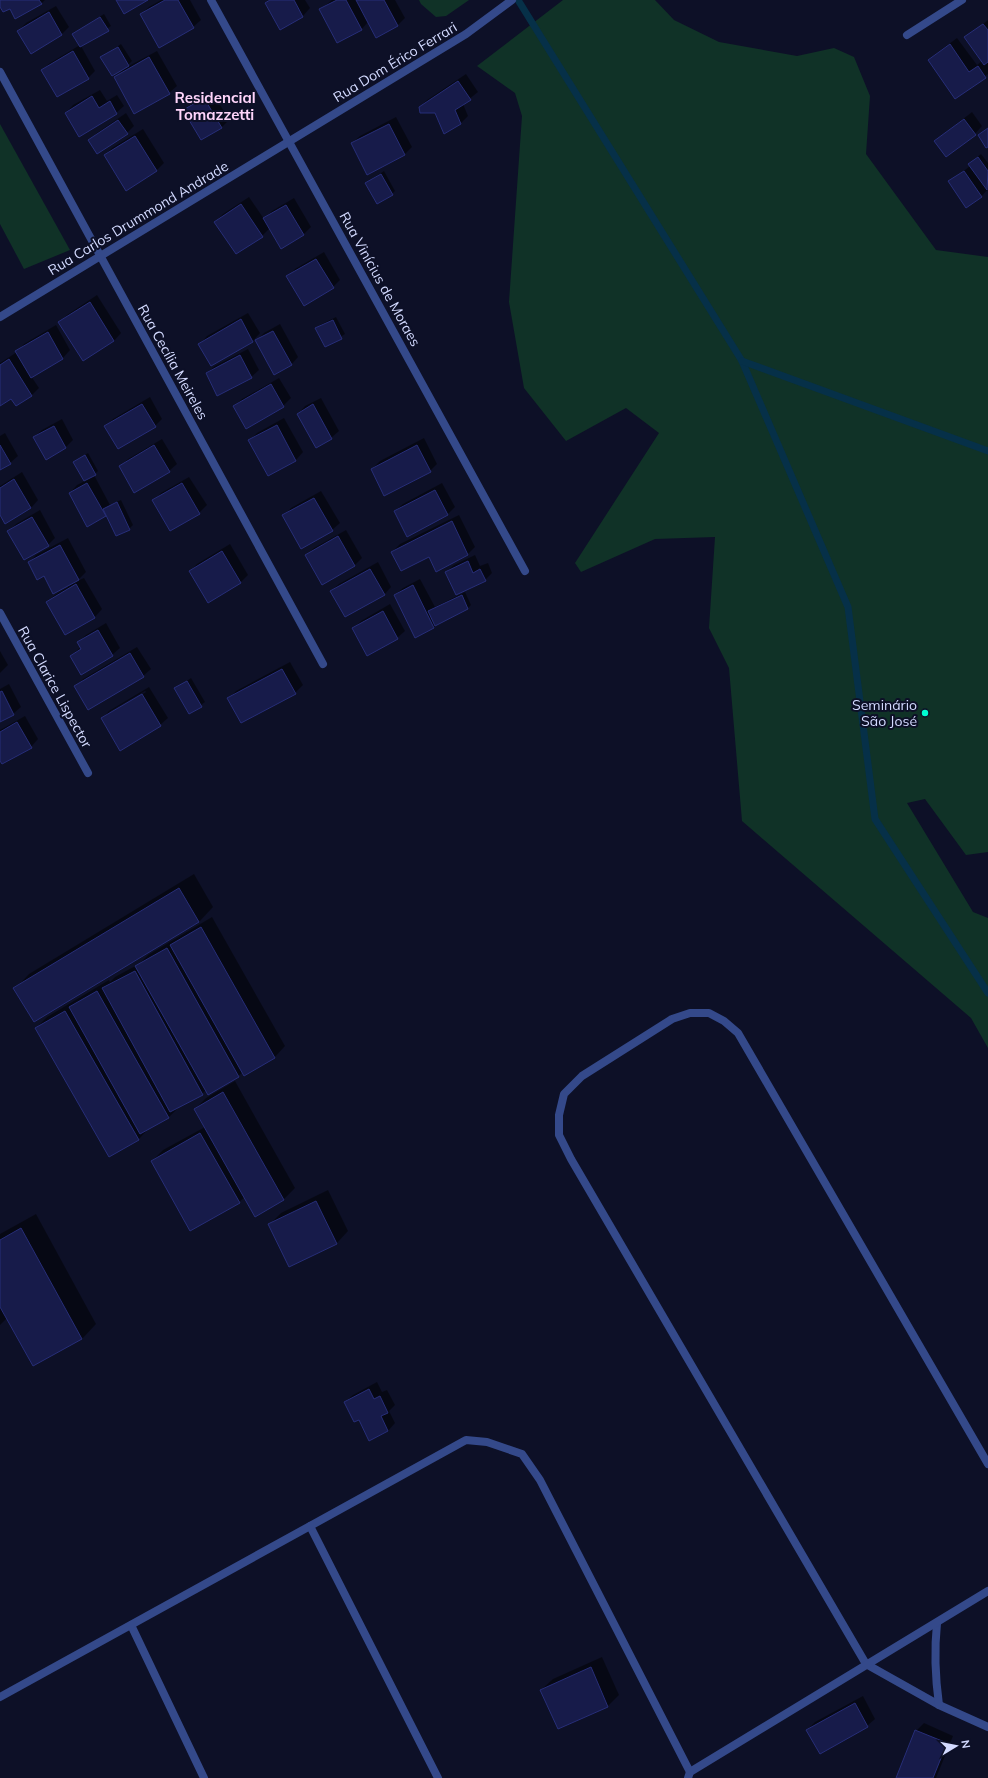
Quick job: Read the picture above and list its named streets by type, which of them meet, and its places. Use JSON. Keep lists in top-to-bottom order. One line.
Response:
{"streets":{"street":["Rua Dom Érico Ferrari","Rua Carlos Drummond Andrade","Rua Vinícius de Moraes","Rua Cecília Meireles","Rua Clarice Lispector"]},"crossings":[["Rua Dom Érico Ferrari","Rua Carlos Drummond Andrade"],["Rua Dom Érico Ferrari","Rua Vinícius de Moraes"],["Rua Carlos Drummond Andrade","Rua Vinícius de Moraes"],["Rua Carlos Drummond Andrade","Rua Cecília Meireles"]],"districts":["Residencial Tomazzetti"],"places":["Seminário São José"],"north":"right"}
